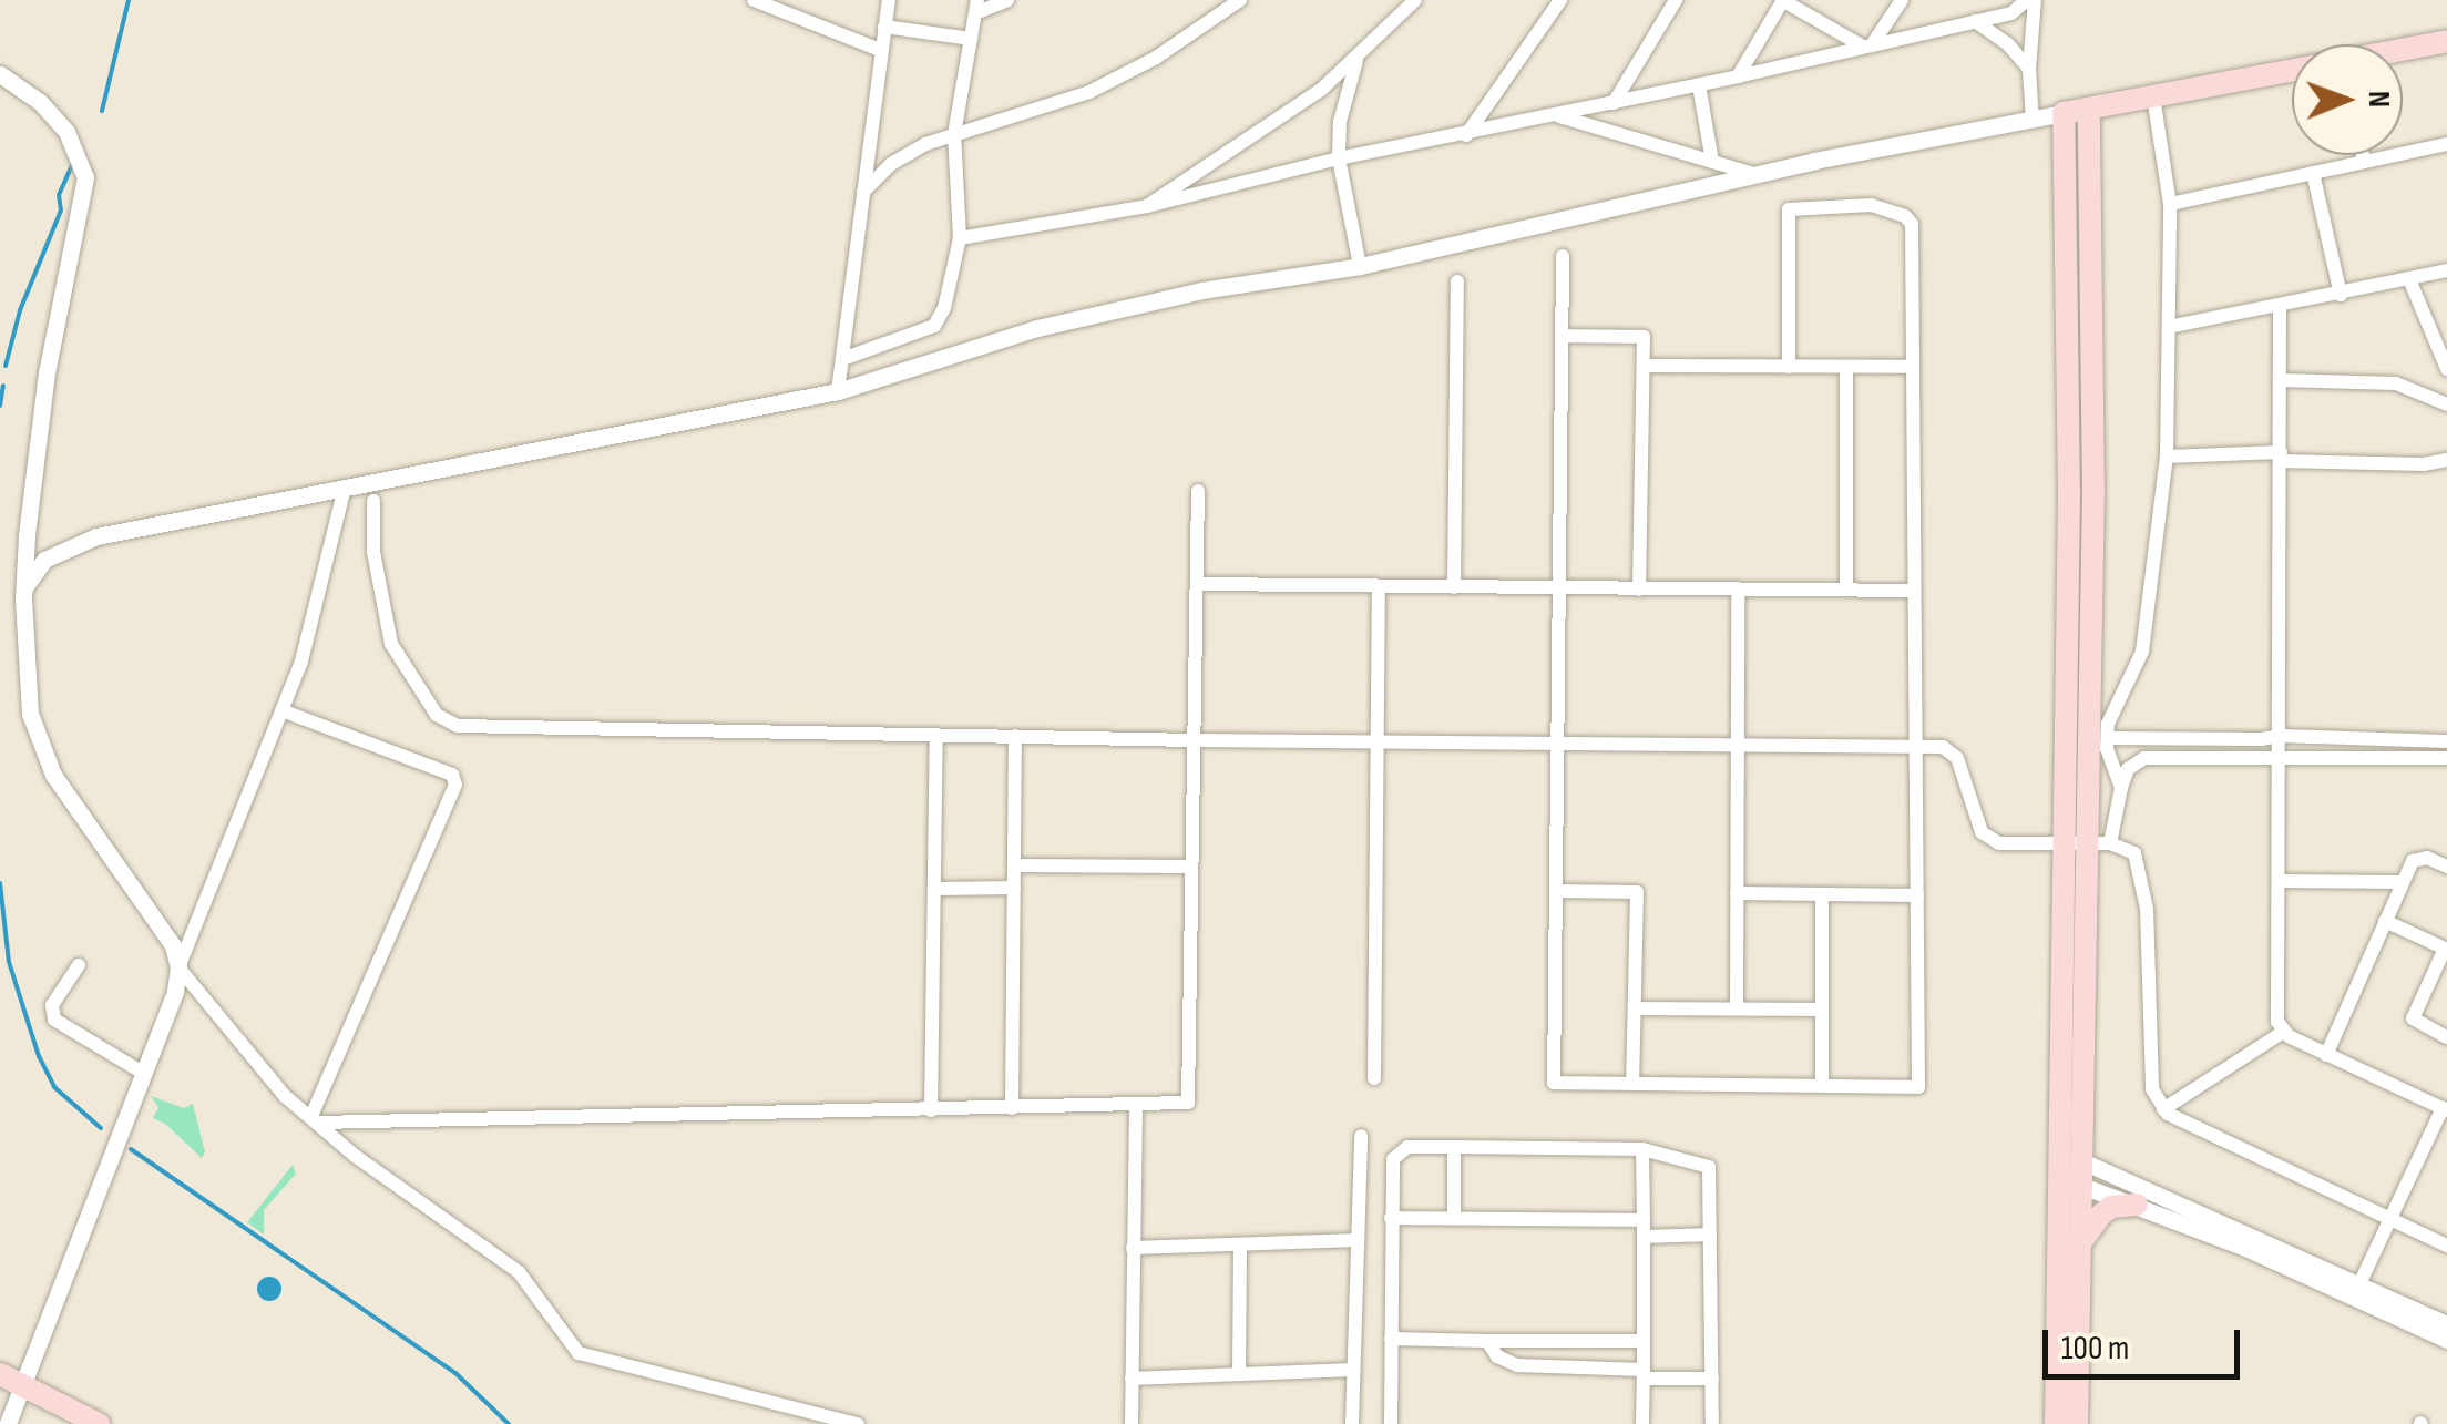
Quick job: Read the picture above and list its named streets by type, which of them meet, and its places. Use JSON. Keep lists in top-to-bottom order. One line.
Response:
{"scale_bar":"100 m","north":"right"}
